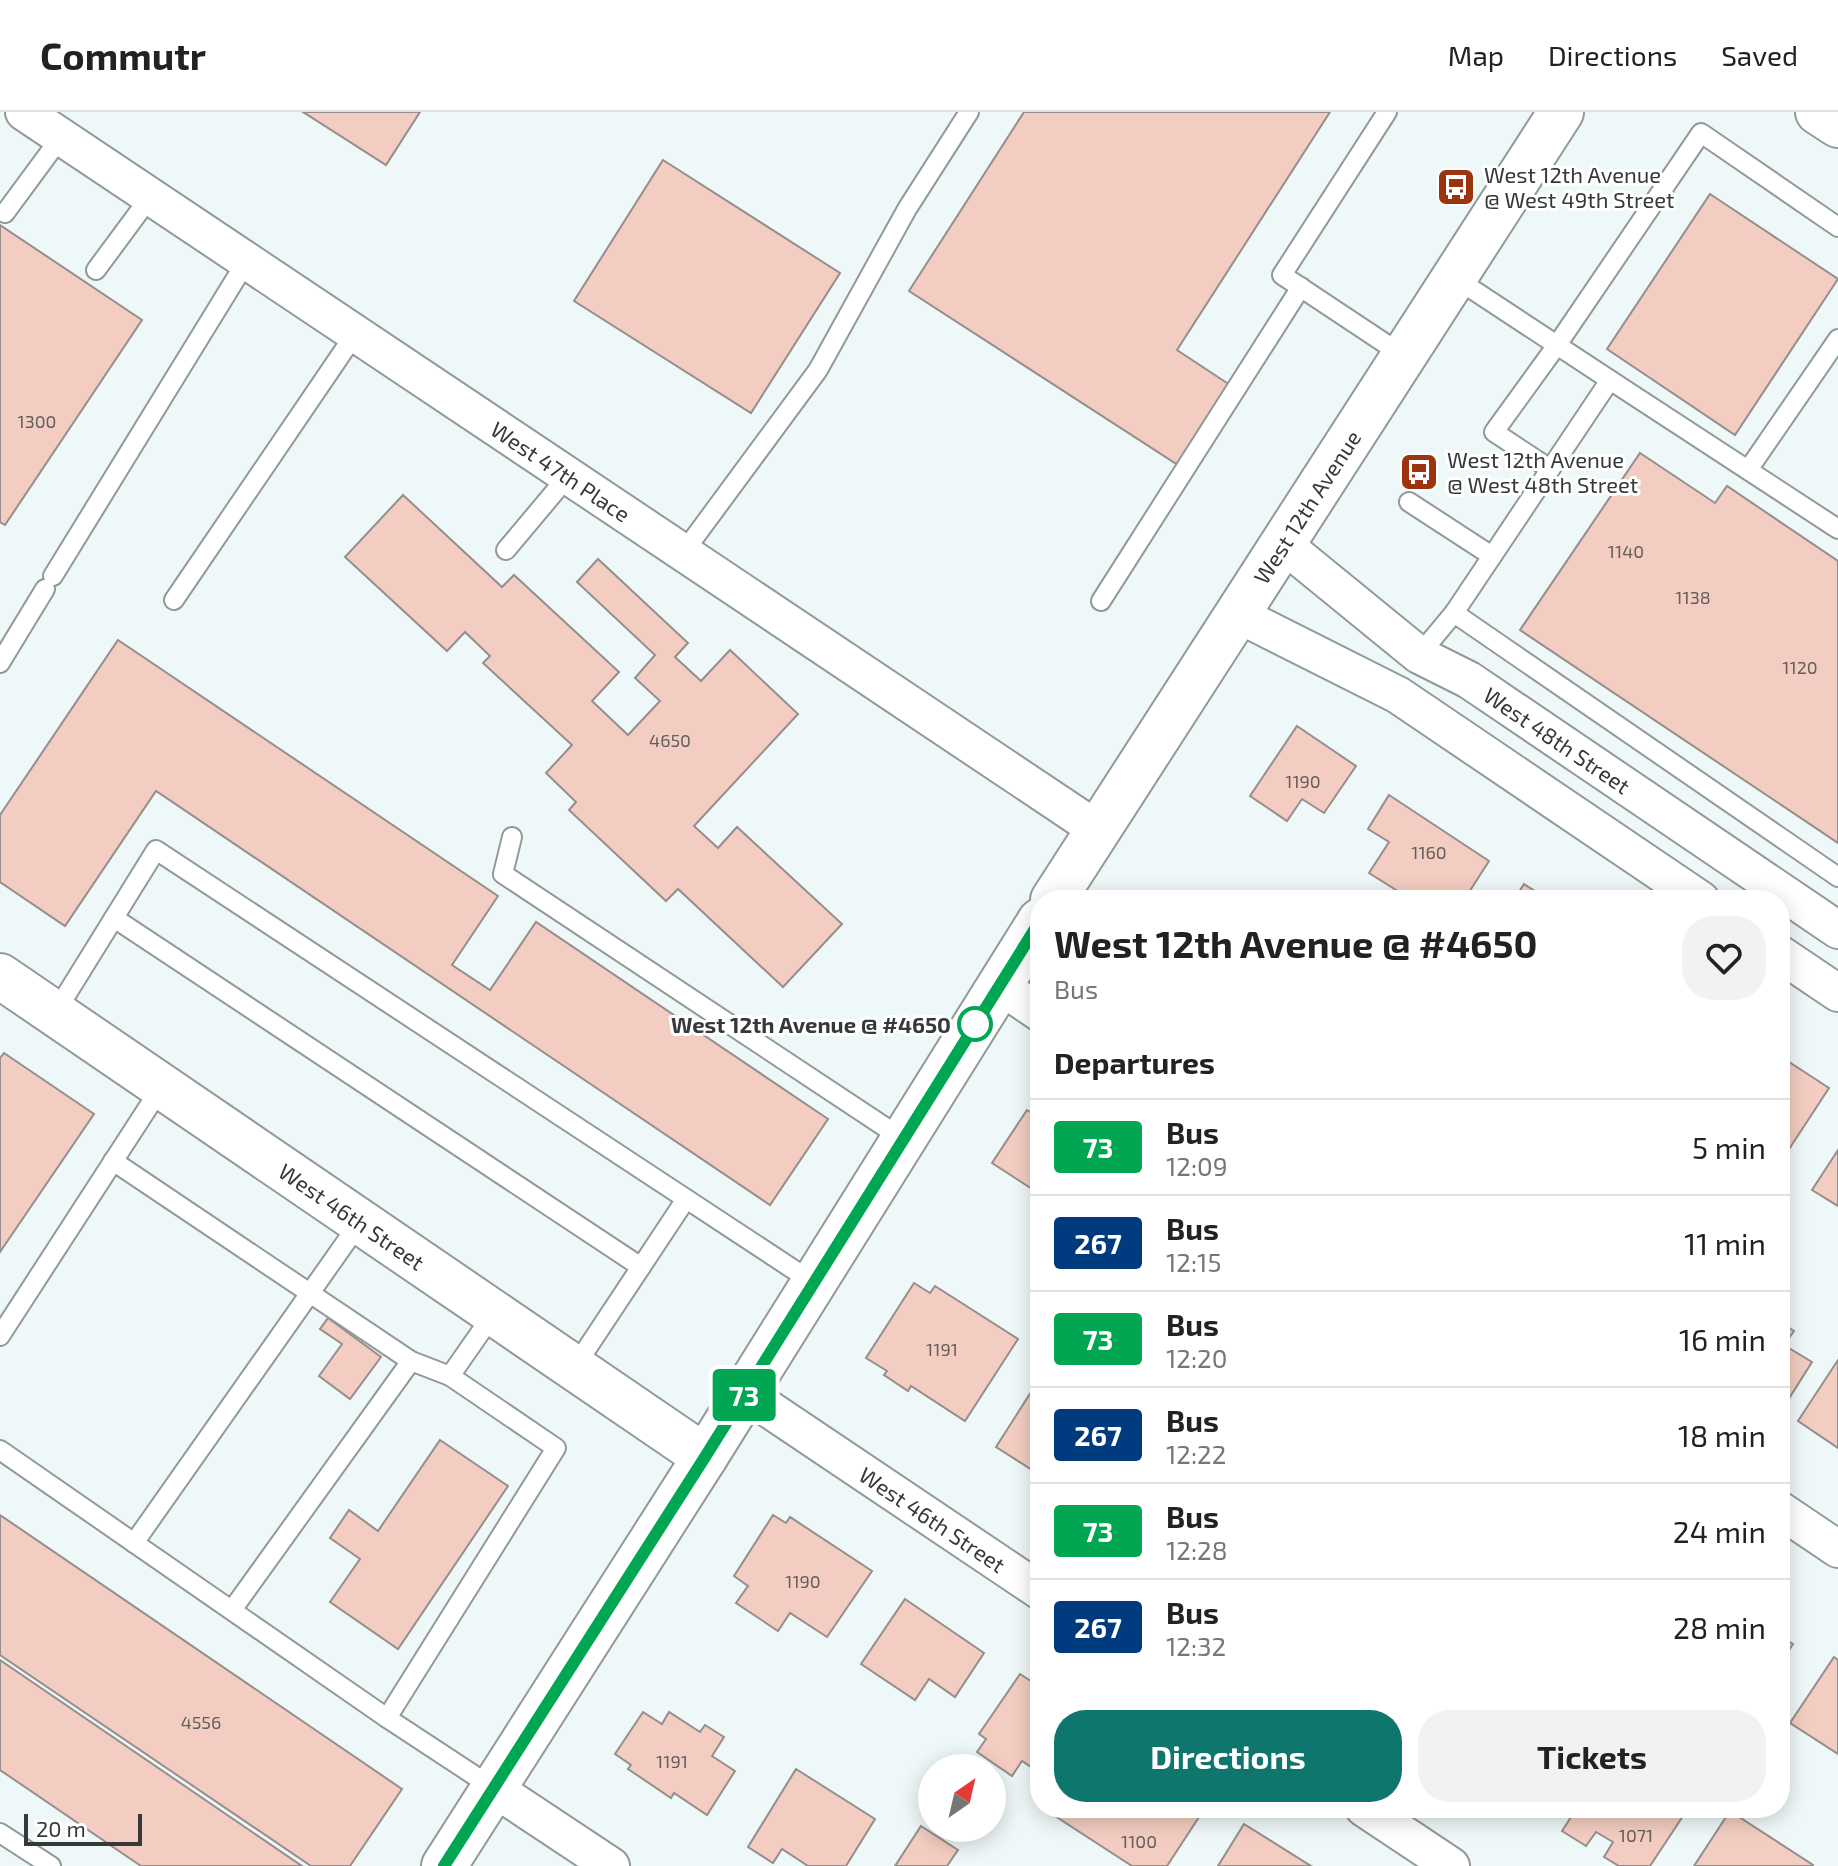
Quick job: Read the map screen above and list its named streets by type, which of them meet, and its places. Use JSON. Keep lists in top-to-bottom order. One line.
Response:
{"streets":{"main road":["West 12th Avenue","West 46th Street"],"street":["West 47th Place","West 48th Street"]},"crossings":[["West 47th Place","West 12th Avenue"],["West 12th Avenue","West 48th Street"]],"places":{"bus stop":["West 12th Avenue @ West 49th Street","West 12th Avenue @ West 48th Street"],"other":["West 12th Avenue @ #4650"]},"lines":["bus line 73"],"house_numbers":["1300","1140","1138","1120","4650","1190","1160","1191","1190","4556","1191","1071","1100"],"scale_bar":"20 m","north":"top right","page":{"header":"Commutr","nav":["Map","Directions","Saved"],"on_map":"73","heading":[["West 12th Avenue @ #4650","Bus"],"Departures"],"list":[{"mark":"73","name":"Bus","note":"12:09","value":"5 min"},{"mark":"267","name":"Bus","note":"12:15","value":"11 min"},{"mark":"73","name":"Bus","note":"12:20","value":"16 min"},{"mark":"267","name":"Bus","note":"12:22","value":"18 min"},{"mark":"73","name":"Bus","note":"12:28","value":"24 min"},{"mark":"267","name":"Bus","note":"12:32","value":"28 min"}],"buttons":["Directions","Tickets"],"scale":"20 m"}}
